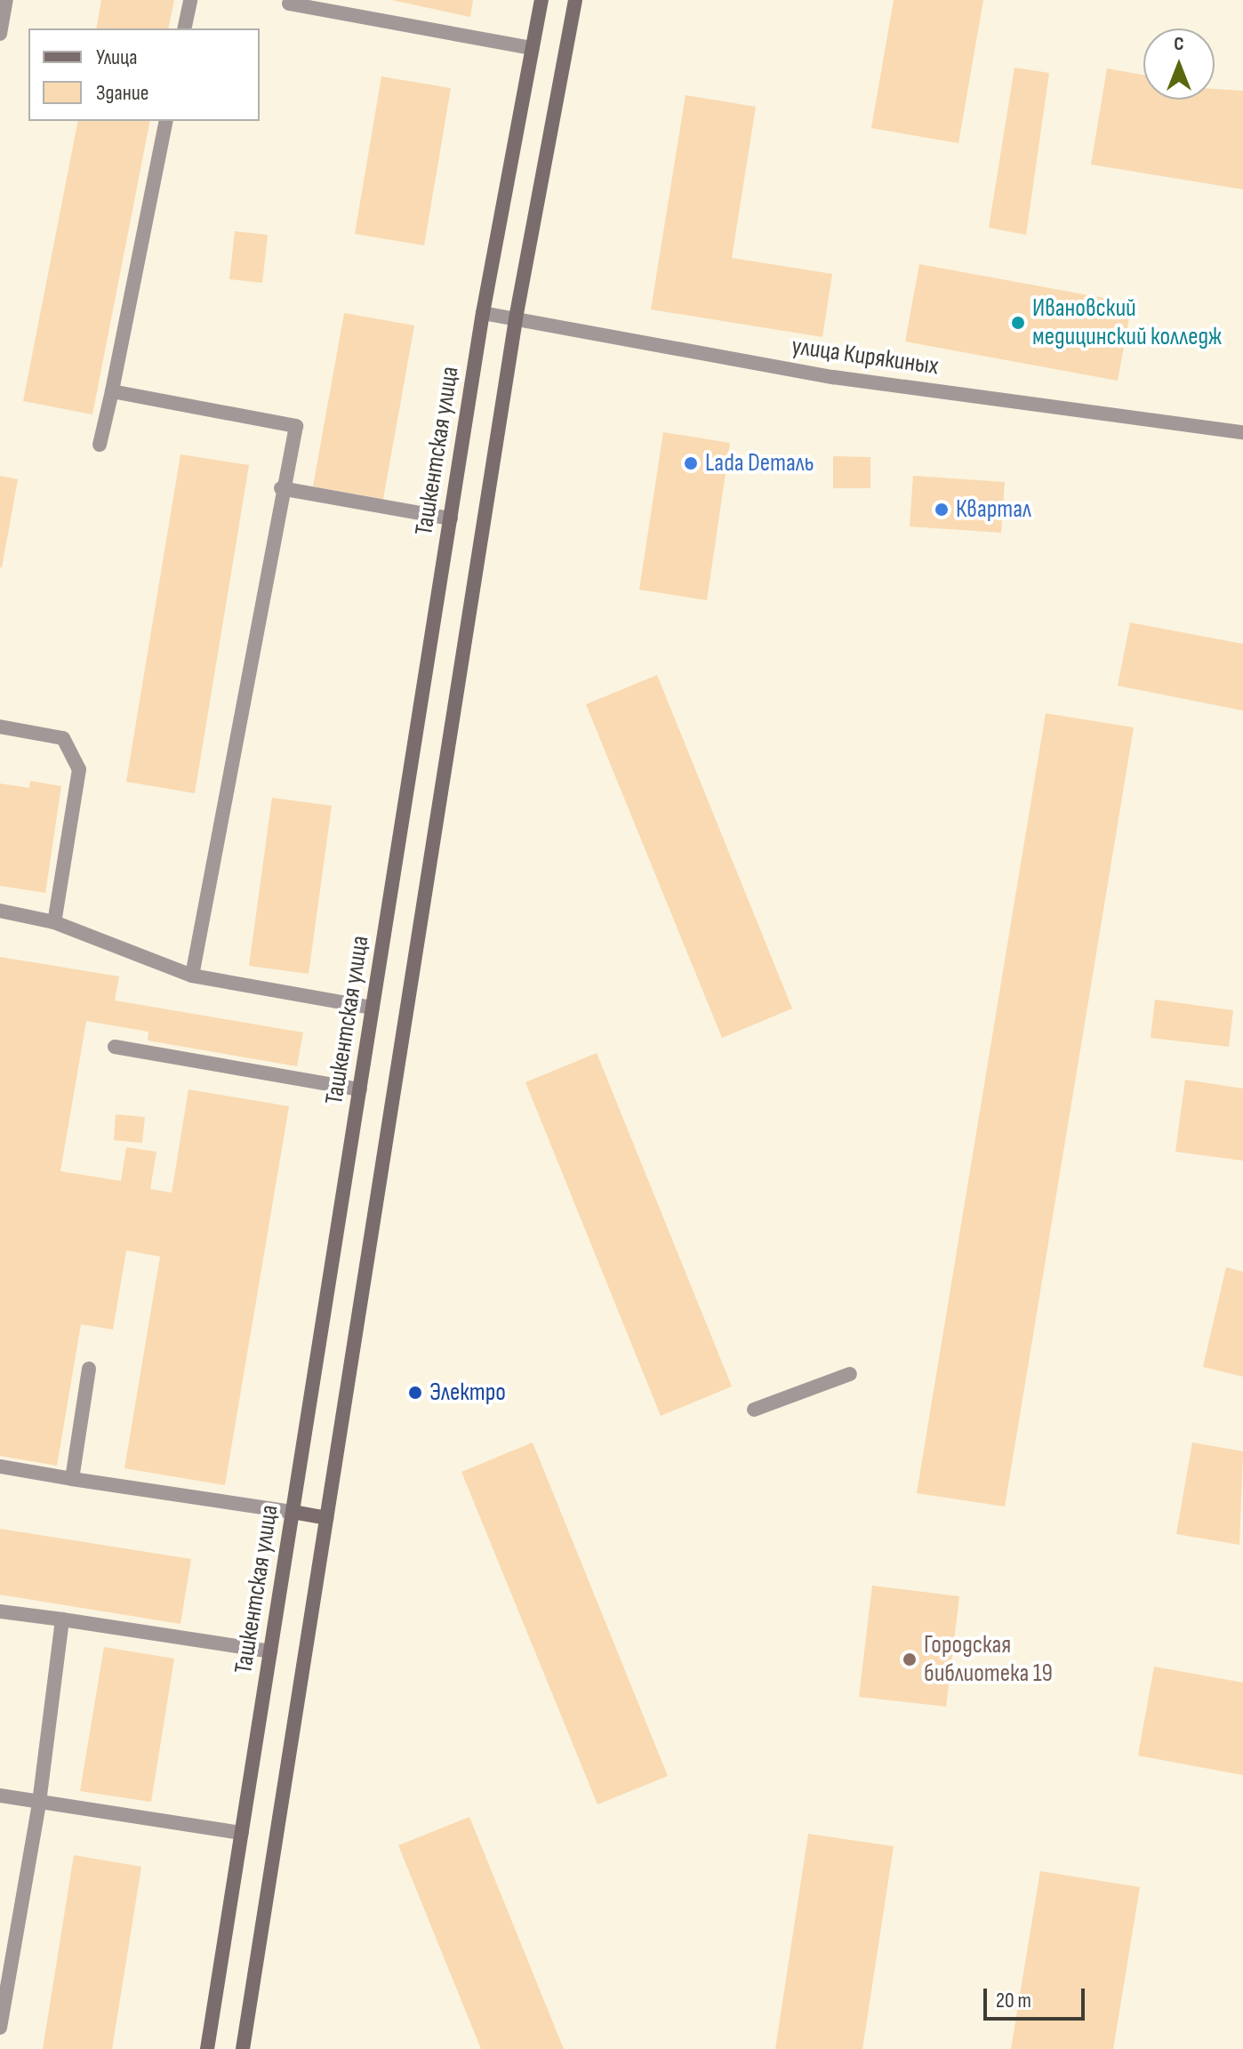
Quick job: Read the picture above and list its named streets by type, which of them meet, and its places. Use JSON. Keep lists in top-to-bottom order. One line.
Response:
{"streets":{"main road":["Ташкентская улица"],"street":["улица Кирякиных"]},"crossings":[["улица Кирякиных","Ташкентская улица"]],"places":["Ивановский медицинский колледж","Lada Dеталь","Квартал","Электро","Городская библиотека 19"],"legend":["Улица","Здание"],"scale_bar":"20 m","north":"top"}
